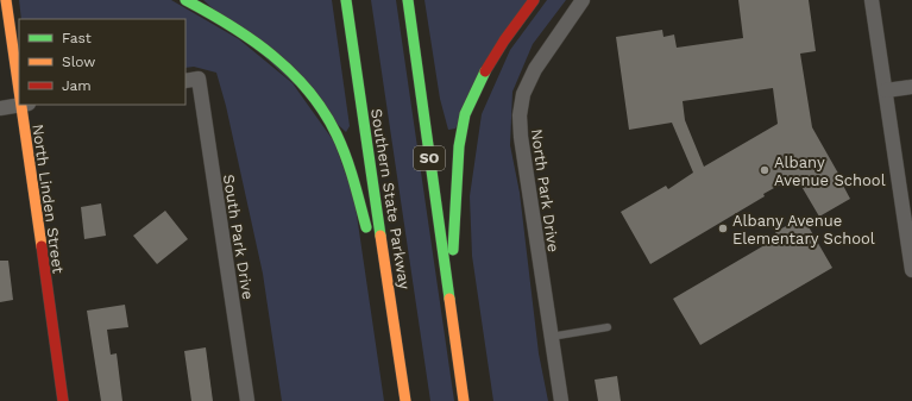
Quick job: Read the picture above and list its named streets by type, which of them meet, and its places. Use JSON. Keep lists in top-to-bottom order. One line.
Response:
{"streets":{"main road":["SO","North Linden Street","Southern State Parkway"],"street":["North Park Drive","South Park Drive"]},"places":["Albany Avenue School","Albany Avenue Elementary School"],"legend":["Fast","Slow","Jam"]}
